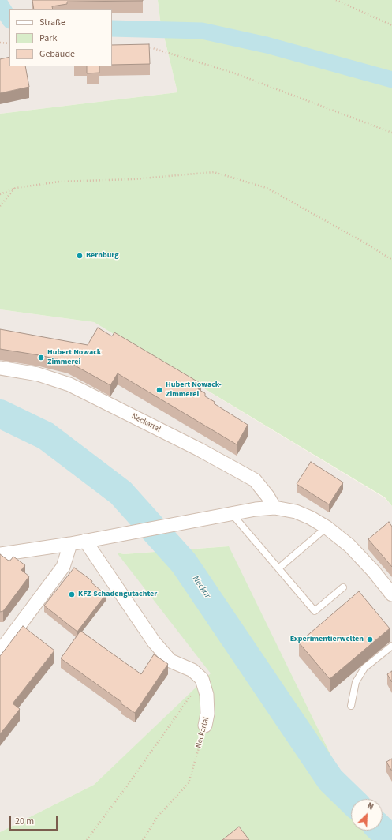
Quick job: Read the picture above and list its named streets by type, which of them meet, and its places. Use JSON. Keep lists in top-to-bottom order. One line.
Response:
{"streets":{"street":["Neckartal"]},"water":["Neckar"],"places":["Bernburg","Hubert Nowack Zimmerei","Hubert Nowack- Zimmerei","KFZ-Schadengutachter","Experimentierwelten"],"legend":["Straße","Park","Gebäude"],"scale_bar":"20 m","north":"top right"}
